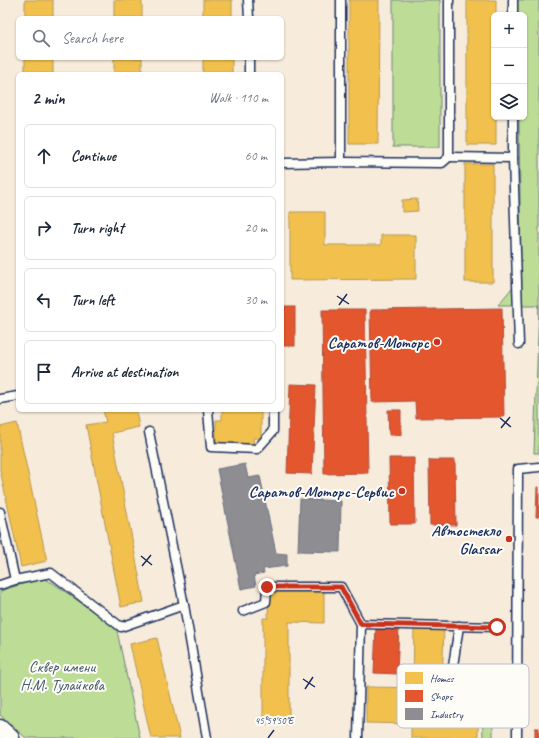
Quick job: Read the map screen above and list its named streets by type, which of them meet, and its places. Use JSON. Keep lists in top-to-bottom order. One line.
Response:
{"parks":["Сквер имени Н.М. Тулайкова"],"places":["Саратов-Моторс","Саратов-Моторс-Сервис","Автостекло Glassar"],"legend":["Homes","Shops","Industry"],"page":{"map_buttons":["+","−"],"search":"Search here","heading":["2 min","Walk · 110 m"],"list":[["Continue","60 m"],["Turn right","20 m"],["Turn left","30 m"],"Arrive at destination"]},"coordinates":["45°59'50\"E"]}
